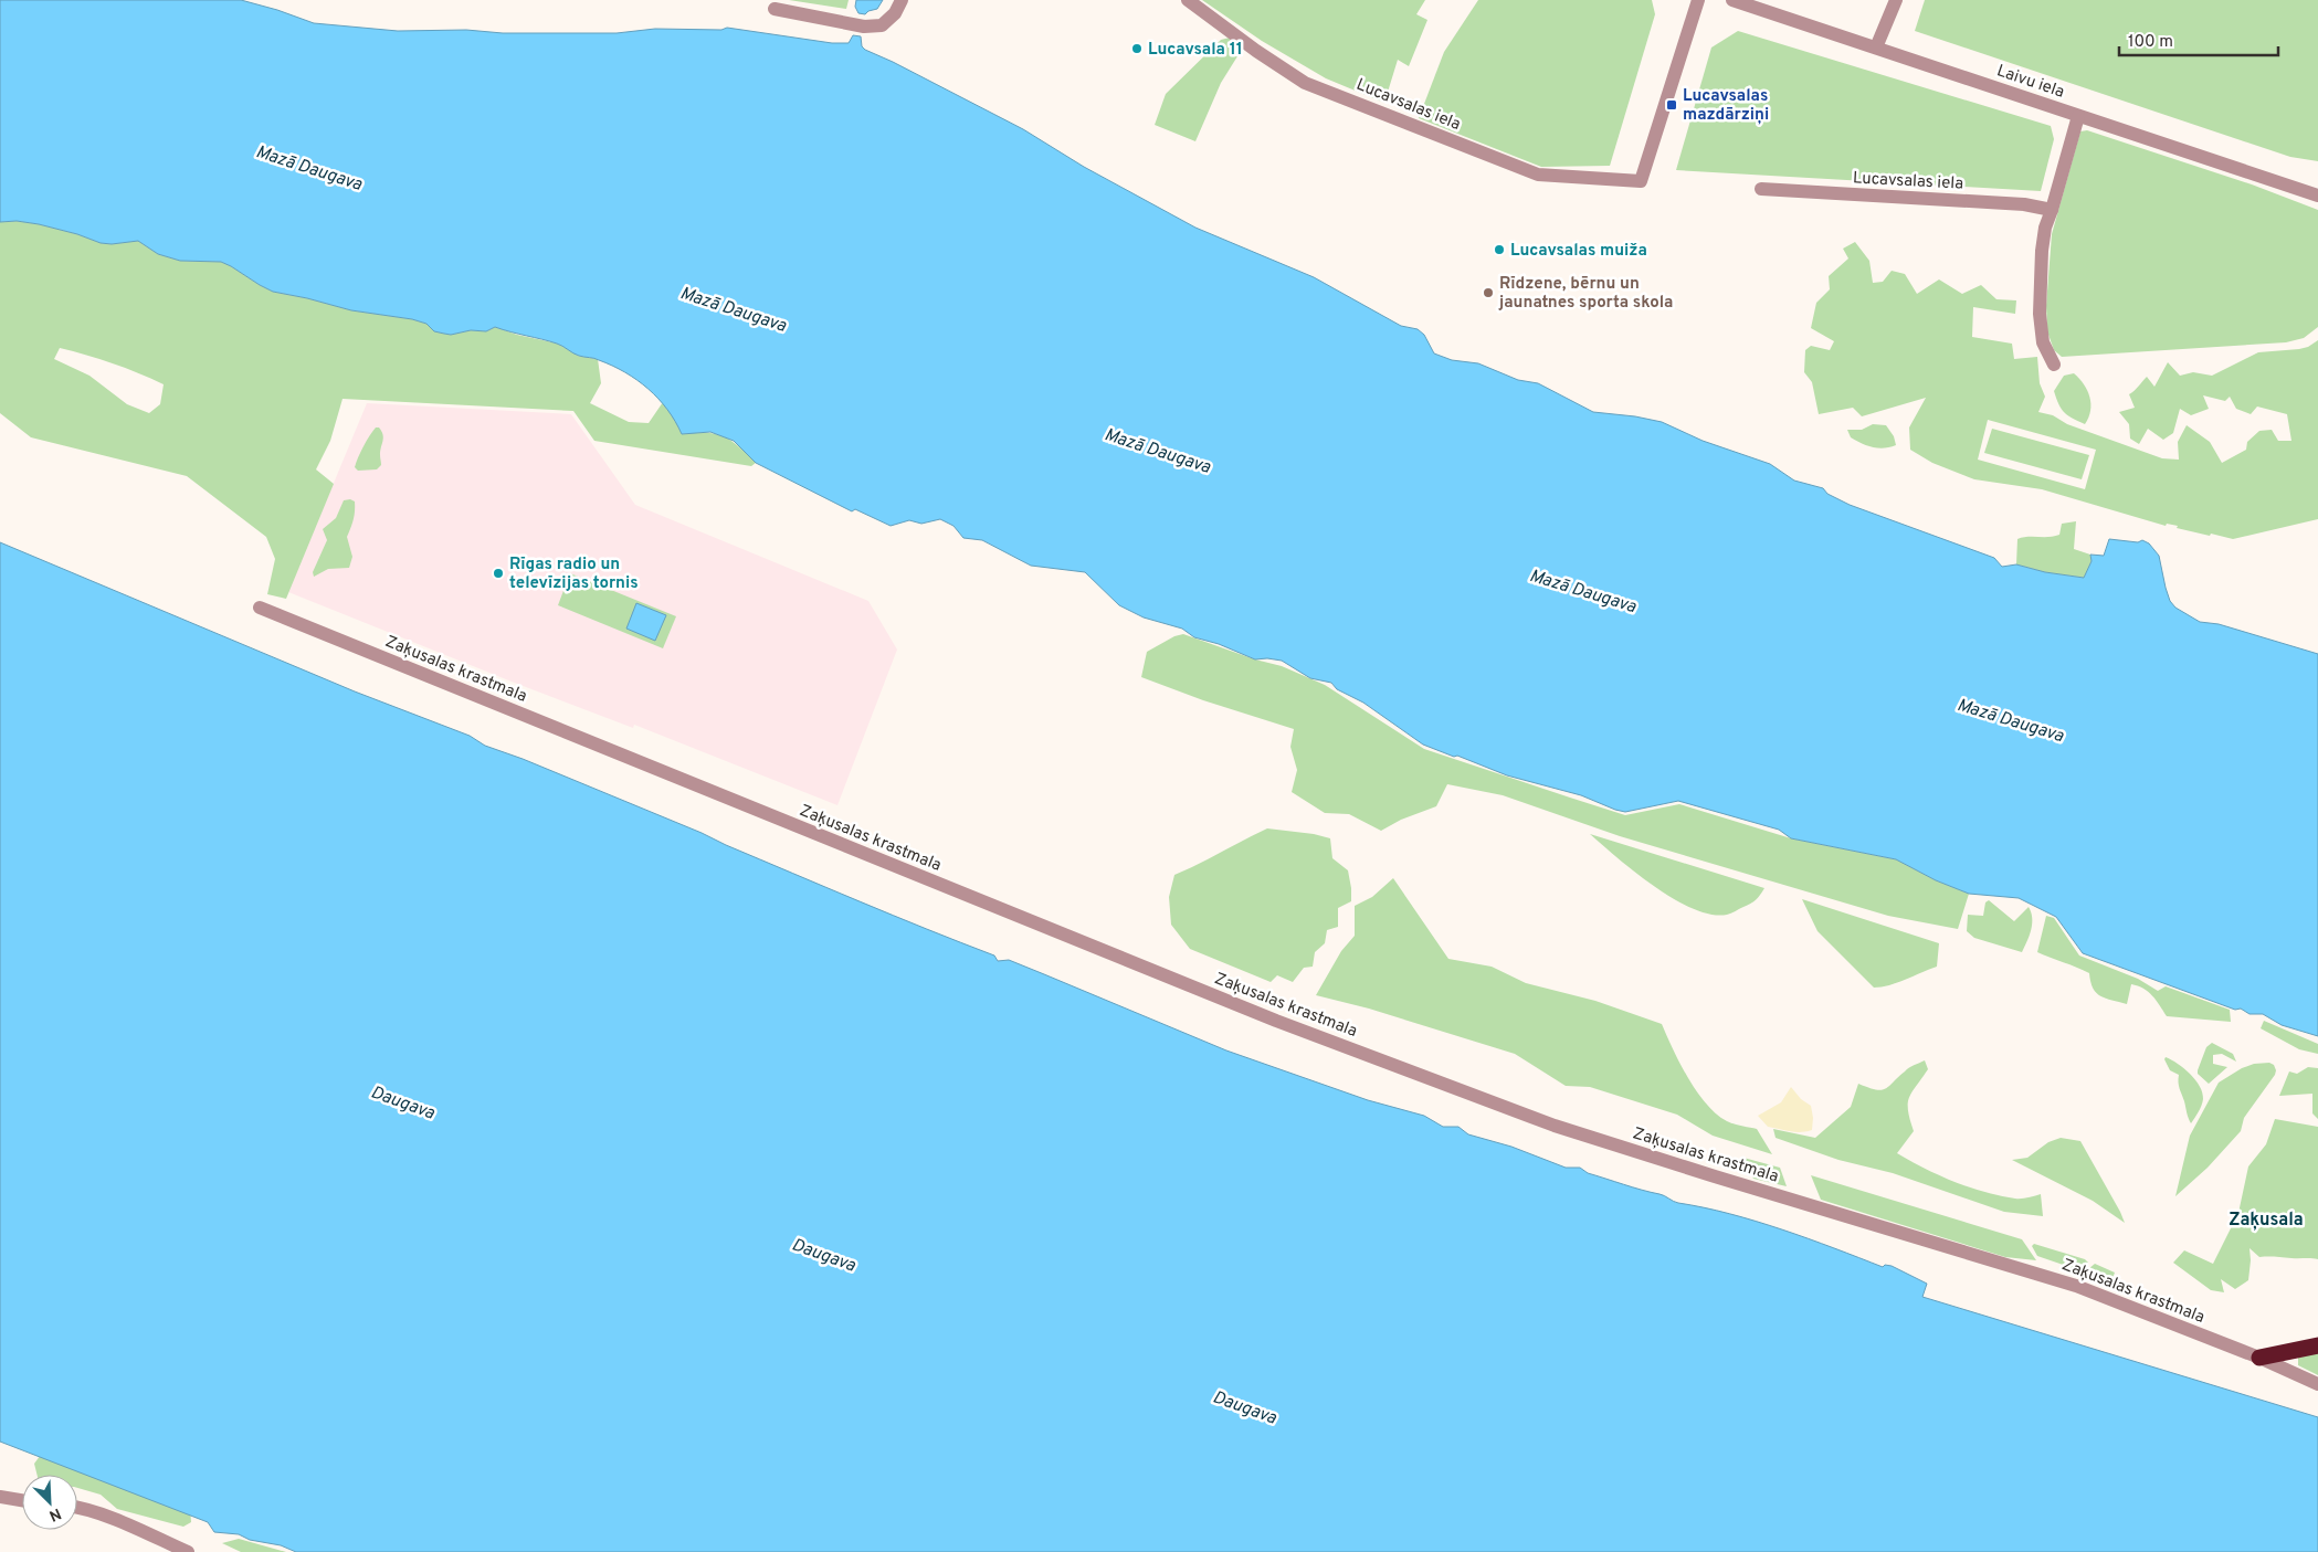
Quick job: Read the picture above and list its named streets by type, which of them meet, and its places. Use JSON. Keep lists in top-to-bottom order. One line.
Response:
{"streets":{"street":["Laivu iela","Lucavsalas iela","Zaķusalas krastmala"]},"districts":["Zaķusala"],"water":["Mazā Daugava","Daugava"],"places":{"other":["Lucavsala 11","Lucavsalas muiža","Rīdzene, bērnu un jaunatnes sporta skola","Rīgas radio un televīzijas tornis"],"transit":["Lucavsalas mazdārziņi"]},"scale_bar":"100 m","north":"bottom right"}
